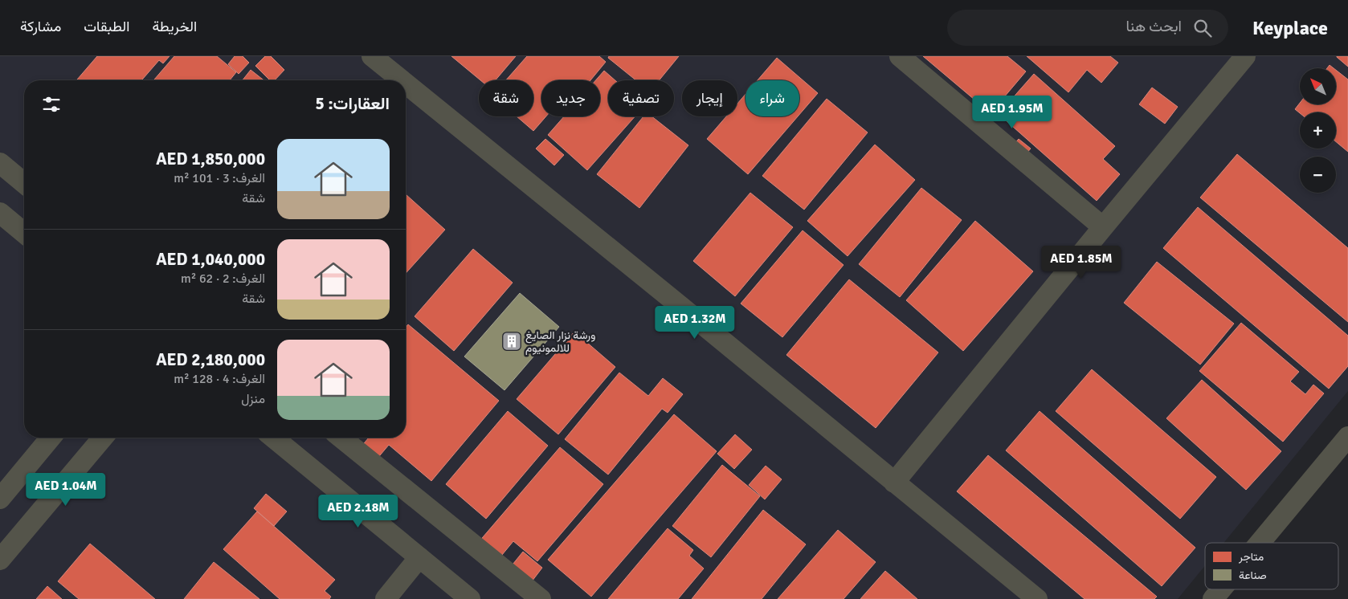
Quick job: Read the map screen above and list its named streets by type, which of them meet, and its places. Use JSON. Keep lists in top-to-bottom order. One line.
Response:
{"places":{"building":["ورشة نزار الصايغ للالمونيوم"]},"legend":["متاجر","صناعة"],"north":"top left","page":{"header":"Keyplace","search":"ابحث هنا","nav":["الخريطة","الطبقات","مشاركة"],"map_buttons":["+","−"],"chip":["شراء","إيجار","تصفية","جديد","شقة"],"heading":"العقارات: 5","price":["AED 1.95M","AED 1.85M","AED 1.32M","AED 1.04M","AED 2.18M"],"list":[{"name":"AED 1,850,000","note":"الغرف: 3 · 101 m² · شقة"},{"name":"AED 1,040,000","note":"الغرف: 2 · 62 m² · شقة"},{"name":"AED 2,180,000","note":"الغرف: 4 · 128 m² · منزل"}]}}
